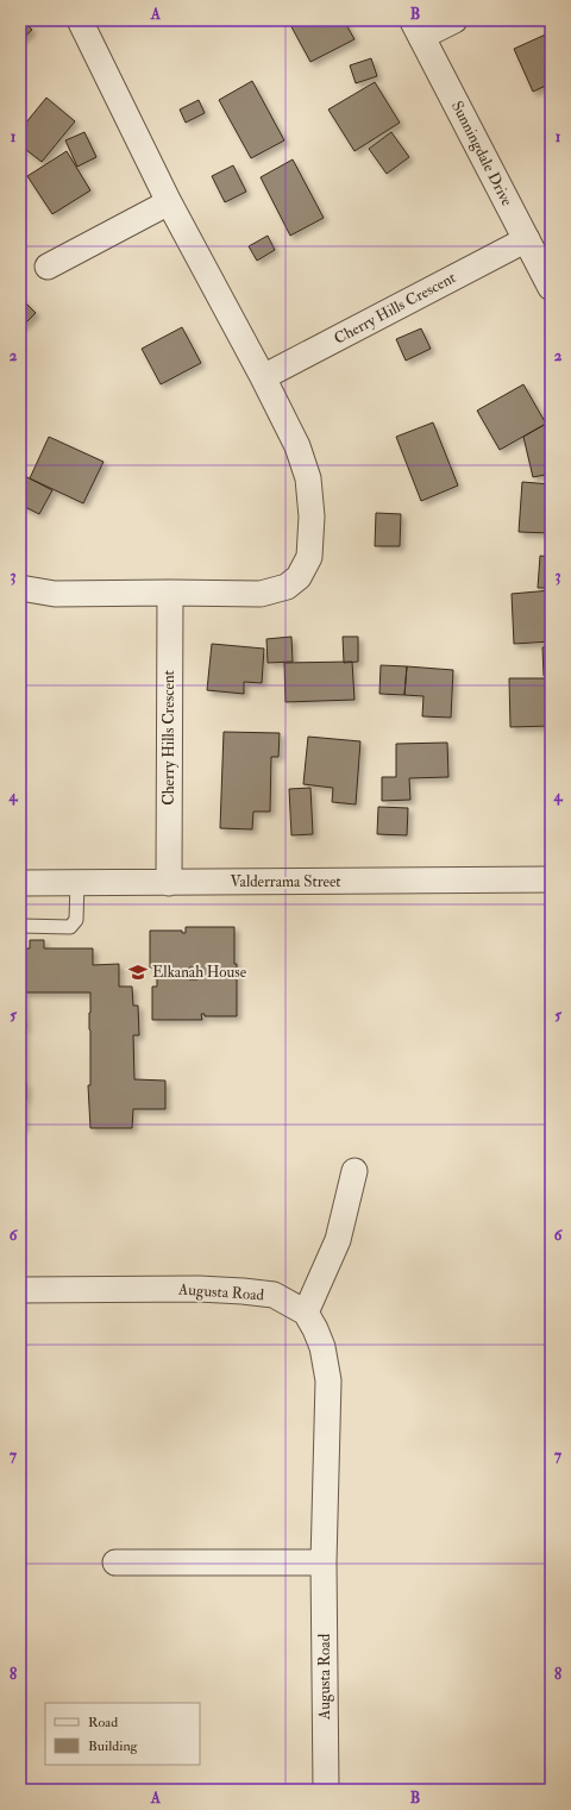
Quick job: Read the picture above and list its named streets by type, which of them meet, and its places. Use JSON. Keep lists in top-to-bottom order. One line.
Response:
{"streets":{"street":["Sunningdale Drive","Cherry Hills Crescent","Valderrama Street","Augusta Road"]},"crossings":[["Sunningdale Drive","Cherry Hills Crescent"],["Cherry Hills Crescent","Valderrama Street"]],"places":{"school or university":["Elkanah House"]},"legend":["Road","Building"],"grid":{"columns":["A","B"],"rows":["1","2","3","4","5","6","7","8"]}}
